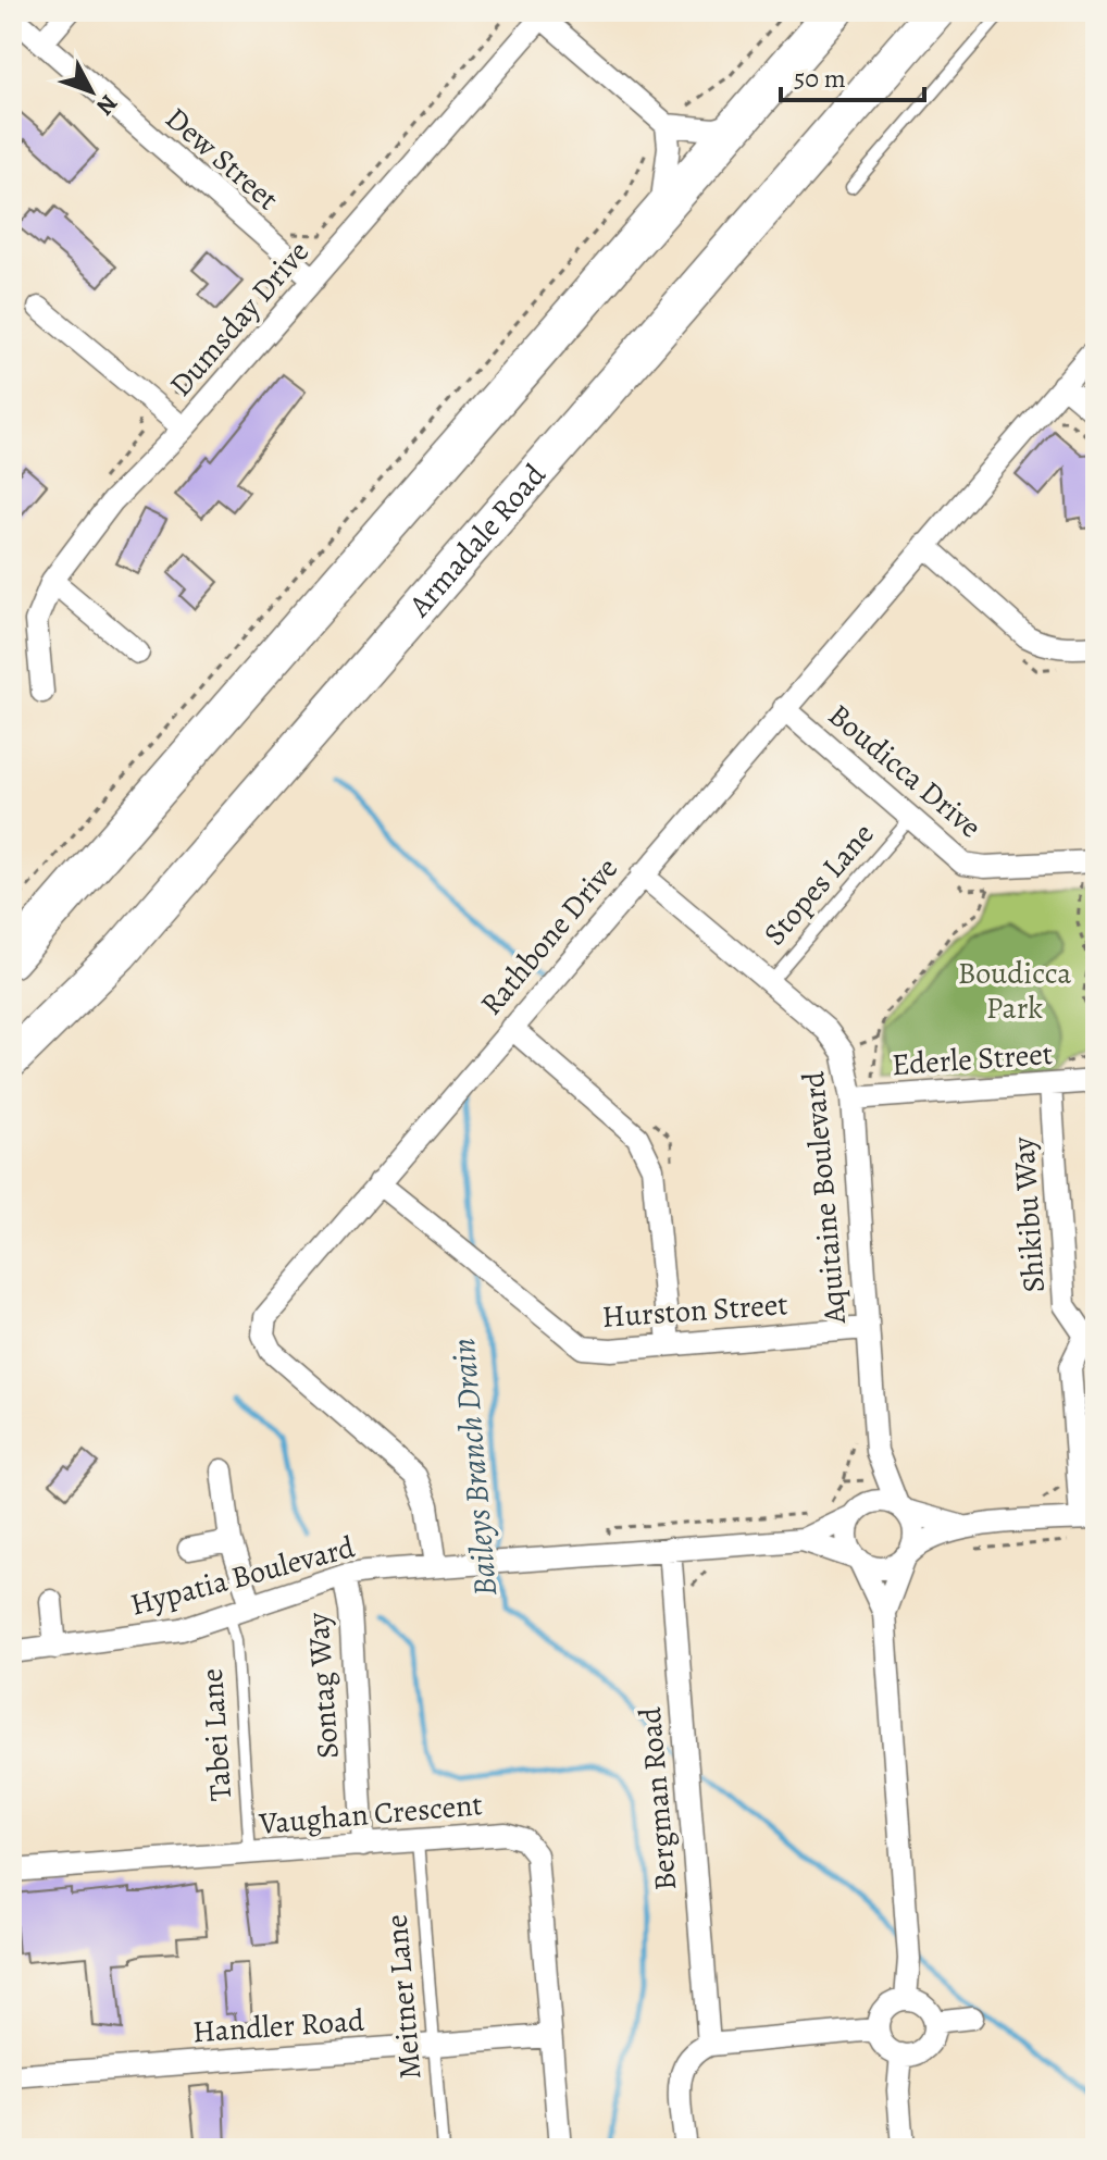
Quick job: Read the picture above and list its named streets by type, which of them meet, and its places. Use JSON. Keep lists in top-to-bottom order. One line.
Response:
{"streets":{"highway":["Armadale Road"],"street":["Dew Street","Dumsday Drive","Boudicca Drive","Rathbone Drive","Ederle Street","Aquitaine Boulevard","Shikibu Way","Hurston Street","Hypatia Boulevard","Sontag Way","Bergman Road","Vaughan Crescent","Handler Road"],"lane":["Stopes Lane","Tabei Lane","Meitner Lane"]},"crossings":[["Dew Street","Dumsday Drive"],["Boudicca Drive","Stopes Lane"],["Boudicca Drive","Rathbone Drive"],["Stopes Lane","Aquitaine Boulevard"],["Rathbone Drive","Aquitaine Boulevard"],["Rathbone Drive","Hurston Street"],["Rathbone Drive","Hypatia Boulevard"],["Ederle Street","Aquitaine Boulevard"],["Ederle Street","Shikibu Way"],["Aquitaine Boulevard","Hurston Street"],["Aquitaine Boulevard","Hypatia Boulevard"],["Hypatia Boulevard","Sontag Way"],["Hypatia Boulevard","Tabei Lane"],["Hypatia Boulevard","Bergman Road"],["Sontag Way","Vaughan Crescent"],["Tabei Lane","Vaughan Crescent"],["Vaughan Crescent","Meitner Lane"],["Vaughan Crescent","Handler Road"],["Meitner Lane","Handler Road"]],"water":["Baileys Branch Drain"],"parks":["Boudicca Park"],"scale_bar":"50 m","north":"bottom right"}
